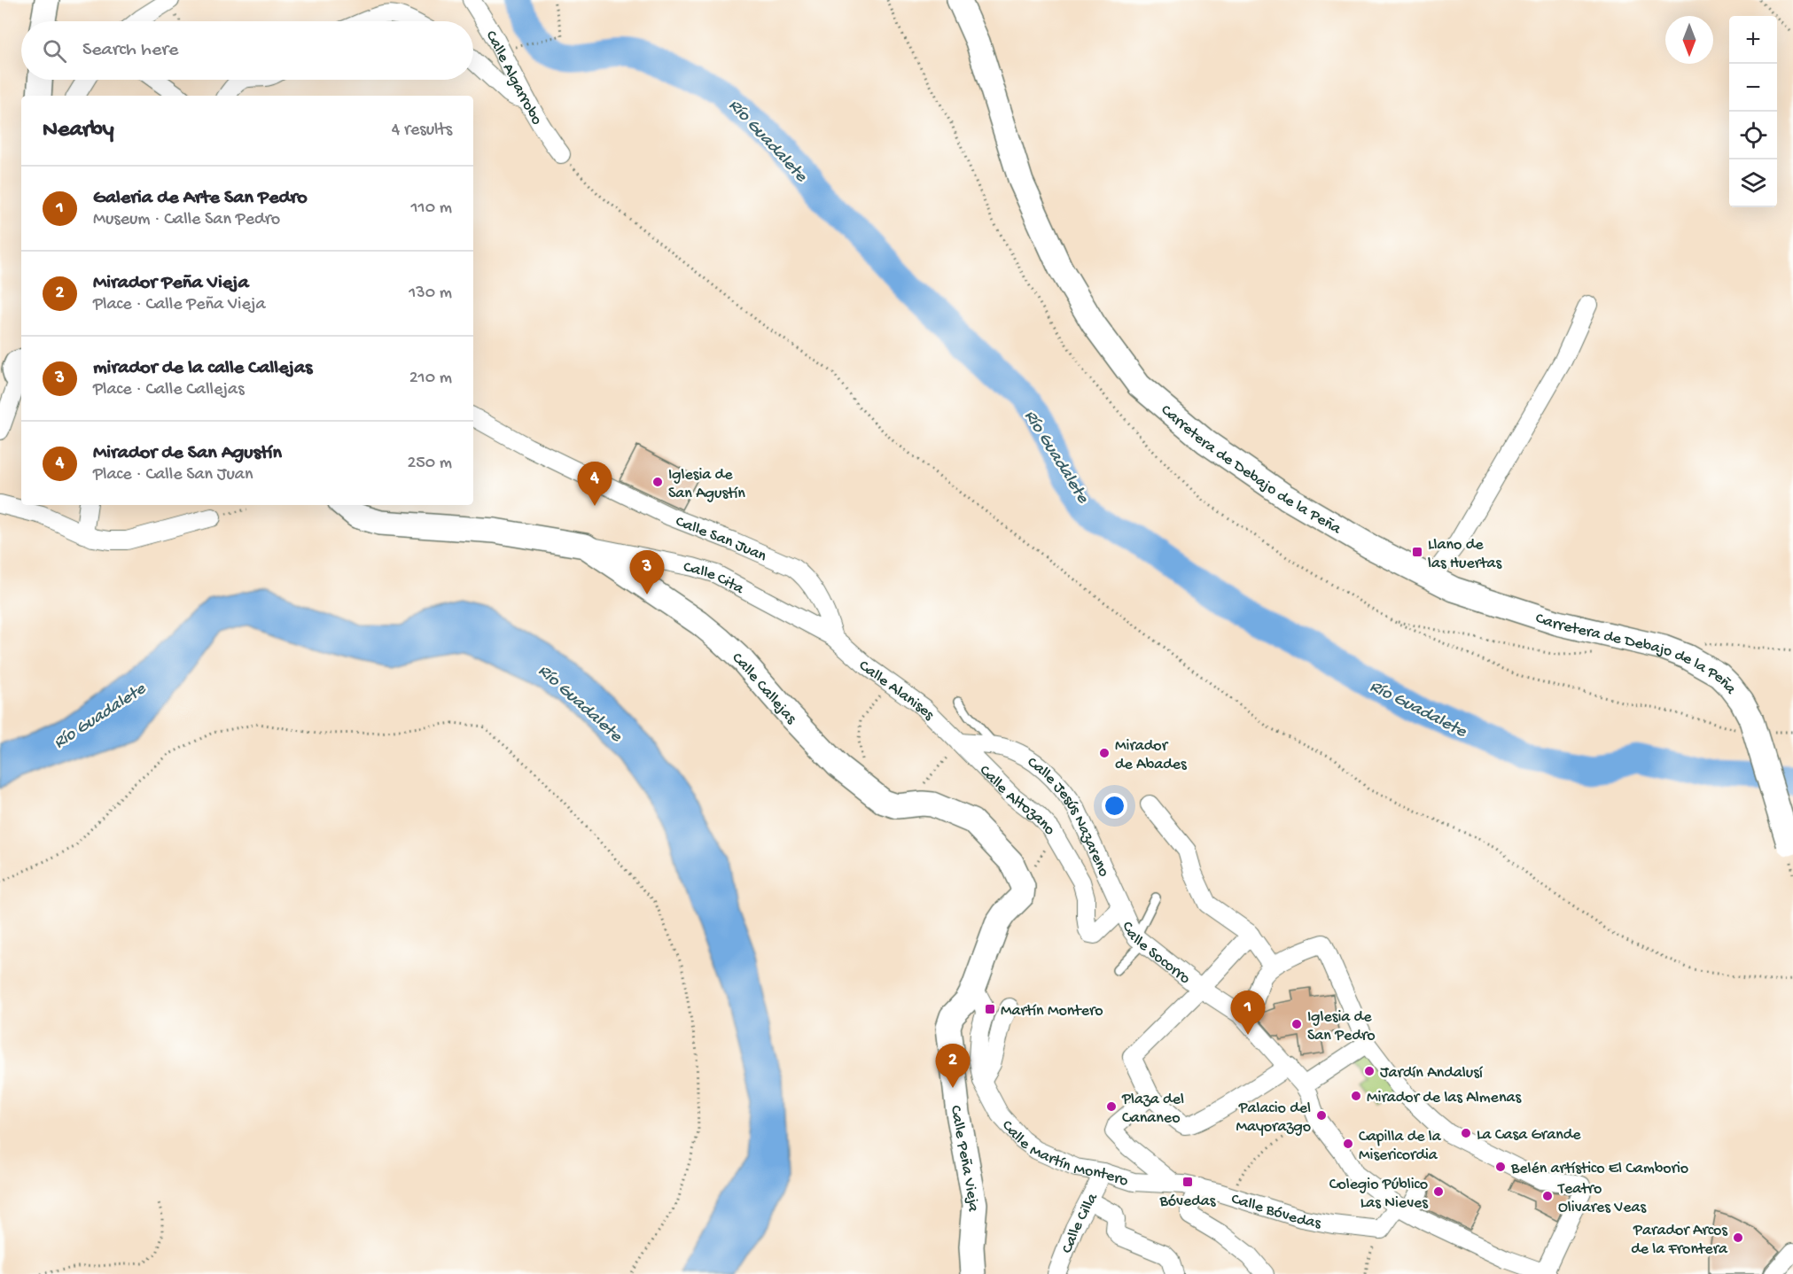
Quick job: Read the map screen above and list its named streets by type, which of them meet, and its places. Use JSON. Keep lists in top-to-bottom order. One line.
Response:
{"streets":{"street":["Calle Algarrobo","Carretera de Debajo de la Peña","Calle San Juan","Calle Cita","Calle Callejas","Calle Alanises","Calle Altozano","Calle Jesús Nazareno","Calle Socorro","Calle Martín Montero","Calle Peña Vieja","Calle Bóvedas","Calle Cilla"]},"crossings":[["Calle San Juan","Calle Cita"],["Calle San Juan","Calle Alanises"],["Calle Cita","Calle Callejas"],["Calle Cita","Calle Alanises"],["Calle Callejas","Calle Altozano"],["Calle Callejas","Calle Peña Vieja"],["Calle Alanises","Calle Altozano"],["Calle Alanises","Calle Jesús Nazareno"],["Calle Altozano","Calle Jesús Nazareno"],["Calle Altozano","Calle Peña Vieja"],["Calle Jesús Nazareno","Calle Socorro"],["Calle Martín Montero","Calle Peña Vieja"],["Calle Martín Montero","Calle Bóvedas"],["Calle Martín Montero","Calle Cilla"]],"water":["Río Guadalete"],"places":{"other":["Iglesia de San Agustín","Mirador de Abades","Iglesia de San Pedro","Jardín Andalusí","Mirador de las Almenas","Plaza del Cananeo","Palacio del Mayorazgo","La Casa Grande","Capilla de la Misericordia","Belén artístico El Camborio","Colegio Público Las Nieves","Teatro Olivares Veas","Parador Arcos de la Frontera"],"transit":["Llano de las Huertas","Martín Montero","Bóvedas"]},"north":"bottom","page":{"map_buttons":["+","−"],"search":"Search here","heading":["Nearby","4 results"],"list":[{"mark":"1","name":"Galeria de Arte San Pedro","note":"Museum · Calle San Pedro","value":"110 m"},{"mark":"2","name":"Mirador Peña Vieja","note":"Place · Calle Peña Vieja","value":"130 m"},{"mark":"3","name":"mirador de la calle Callejas","note":"Place · Calle Callejas","value":"210 m"},{"mark":"4","name":"Mirador de San Agustín","note":"Place · Calle San Juan","value":"250 m"}],"pins":["4","3","1","2"]}}
